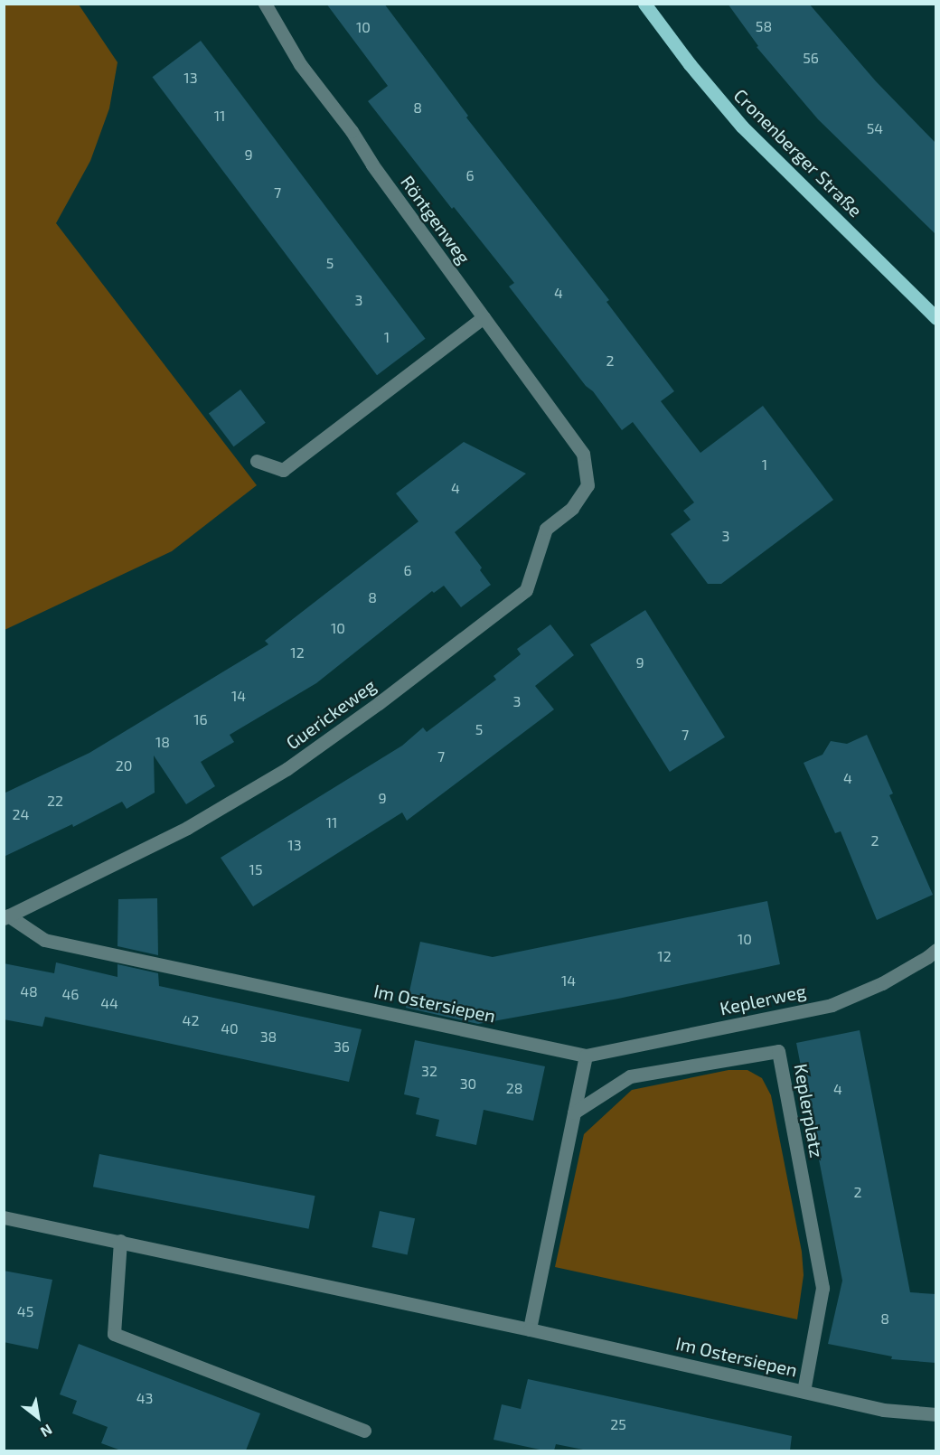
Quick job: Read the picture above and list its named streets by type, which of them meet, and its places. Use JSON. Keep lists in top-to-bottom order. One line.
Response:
{"streets":{"main road":["Cronenberger Straße"],"street":["Röntgenweg","Guerickeweg","Keplerweg","Im Ostersiepen","Keplerplatz"]},"crossings":[["Röntgenweg","Guerickeweg"],["Guerickeweg","Im Ostersiepen"],["Keplerweg","Im Ostersiepen"],["Im Ostersiepen","Keplerplatz"]],"house_numbers":["58","10","56","13","8","11","54","9","6","7","5","4","3","1","2","1","4","3","6","8","10","12","9","14","3","16","5","7","18","7","20","4","9","22","24","11","2","13","15","10","12","14","48","46","44","42","40","38","36","32","30","28","4","2","45","8","43","25"],"north":"bottom right"}
